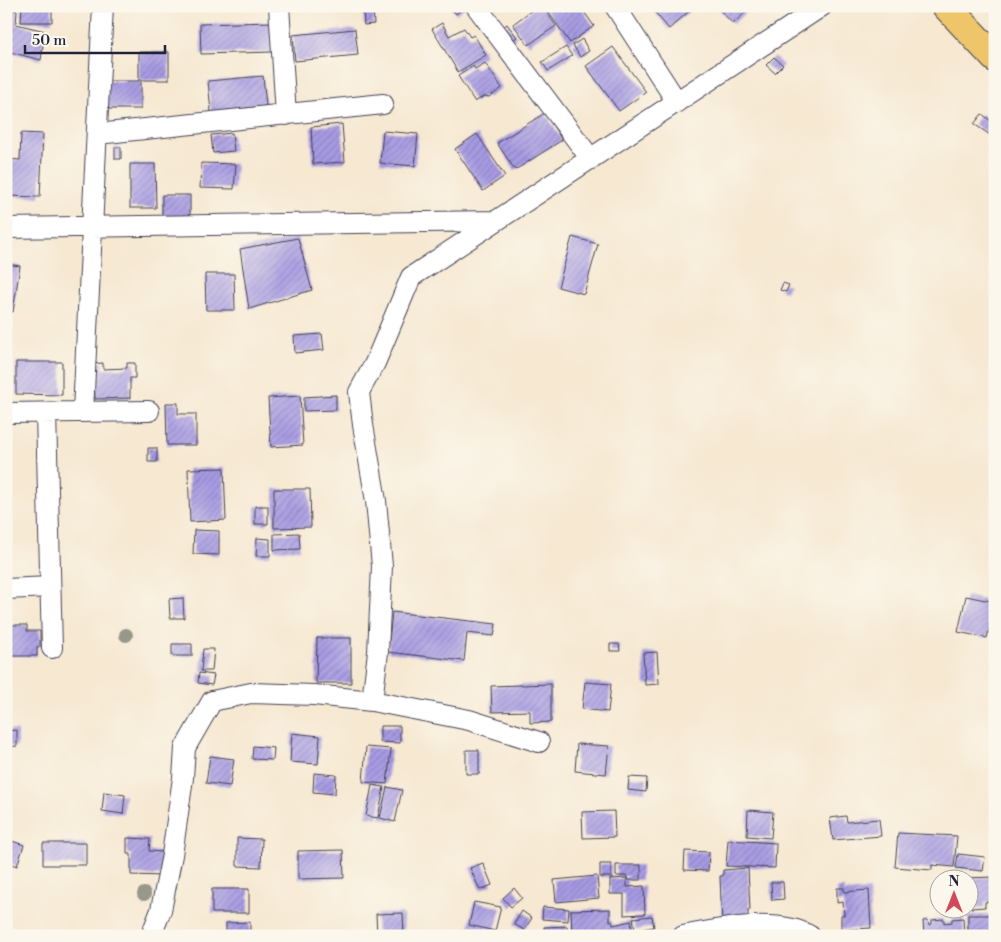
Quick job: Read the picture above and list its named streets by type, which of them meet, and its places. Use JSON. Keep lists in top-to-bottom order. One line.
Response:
{"scale_bar":"50 m","north":"top"}
